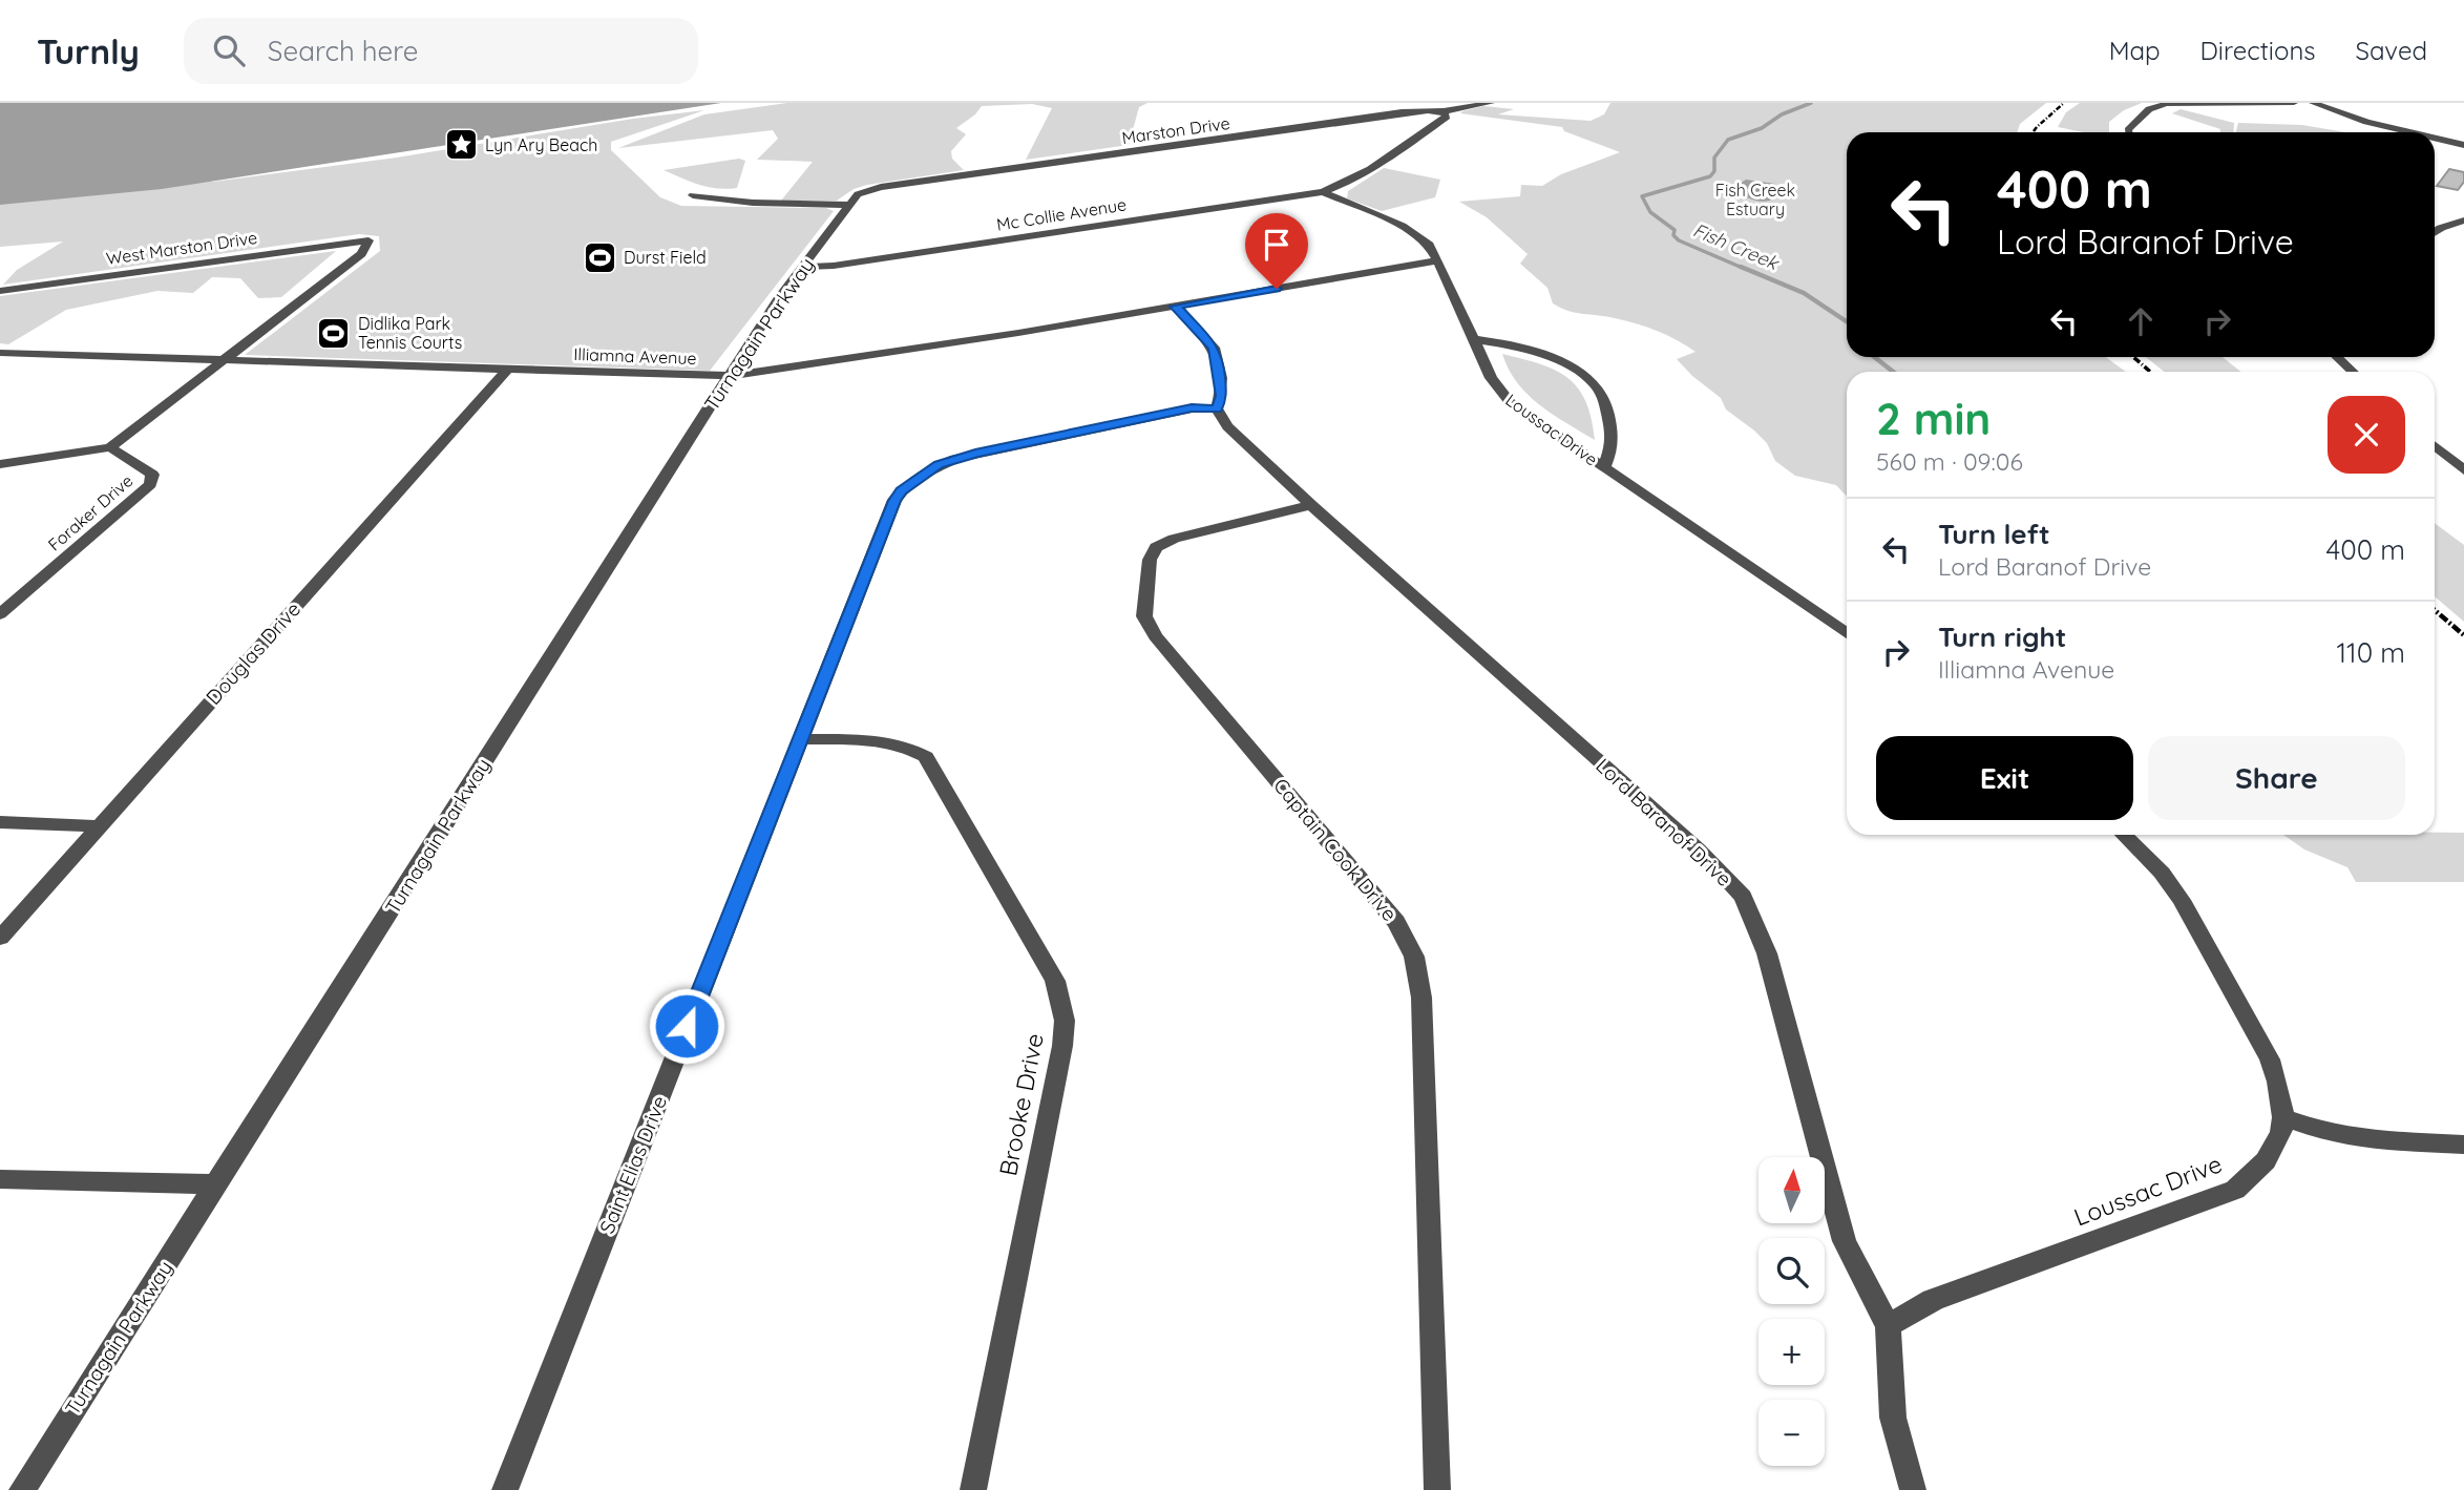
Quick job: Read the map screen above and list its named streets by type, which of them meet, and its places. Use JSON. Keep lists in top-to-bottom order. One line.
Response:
{"streets":{"street":["Marston Drive","Mc Collie Avenue","West Marston Drive","Turnagain Parkway","Illiamna Avenue","Loussac Drive","Foraker Drive","Douglas Drive","Lord Baranof Drive","Captain Cook Drive","Brooke Drive","Saint Elias Drive"]},"crossings":[["Marston Drive","Turnagain Parkway"],["Mc Collie Avenue","Turnagain Parkway"],["Mc Collie Avenue","Loussac Drive"],["West Marston Drive","Foraker Drive"],["Turnagain Parkway","Illiamna Avenue"],["Illiamna Avenue","Loussac Drive"],["Illiamna Avenue","Foraker Drive"],["Illiamna Avenue","Douglas Drive"],["Loussac Drive","Lord Baranof Drive"],["Lord Baranof Drive","Captain Cook Drive"],["Lord Baranof Drive","Saint Elias Drive"],["Brooke Drive","Saint Elias Drive"]],"water":["Fish Creek"],"parks":["Fish Creek Estuary"],"places":{"place":["Lyn Ary Beach"],"sports":["Durst Field","Didlika Park Tennis Courts"]},"north":"top","page":{"header":"Turnly","search":"Search here","nav":["Map","Directions","Saved"],"turn":["400 m","Lord Baranof Drive"],"heading":["2 min","560 m · 09:06"],"list":[{"name":"Turn left","note":"Lord Baranof Drive","value":"400 m"},{"name":"Turn right","note":"Illiamna Avenue","value":"110 m"}],"buttons":["Exit","Share"],"map_buttons":["+","−"]}}
